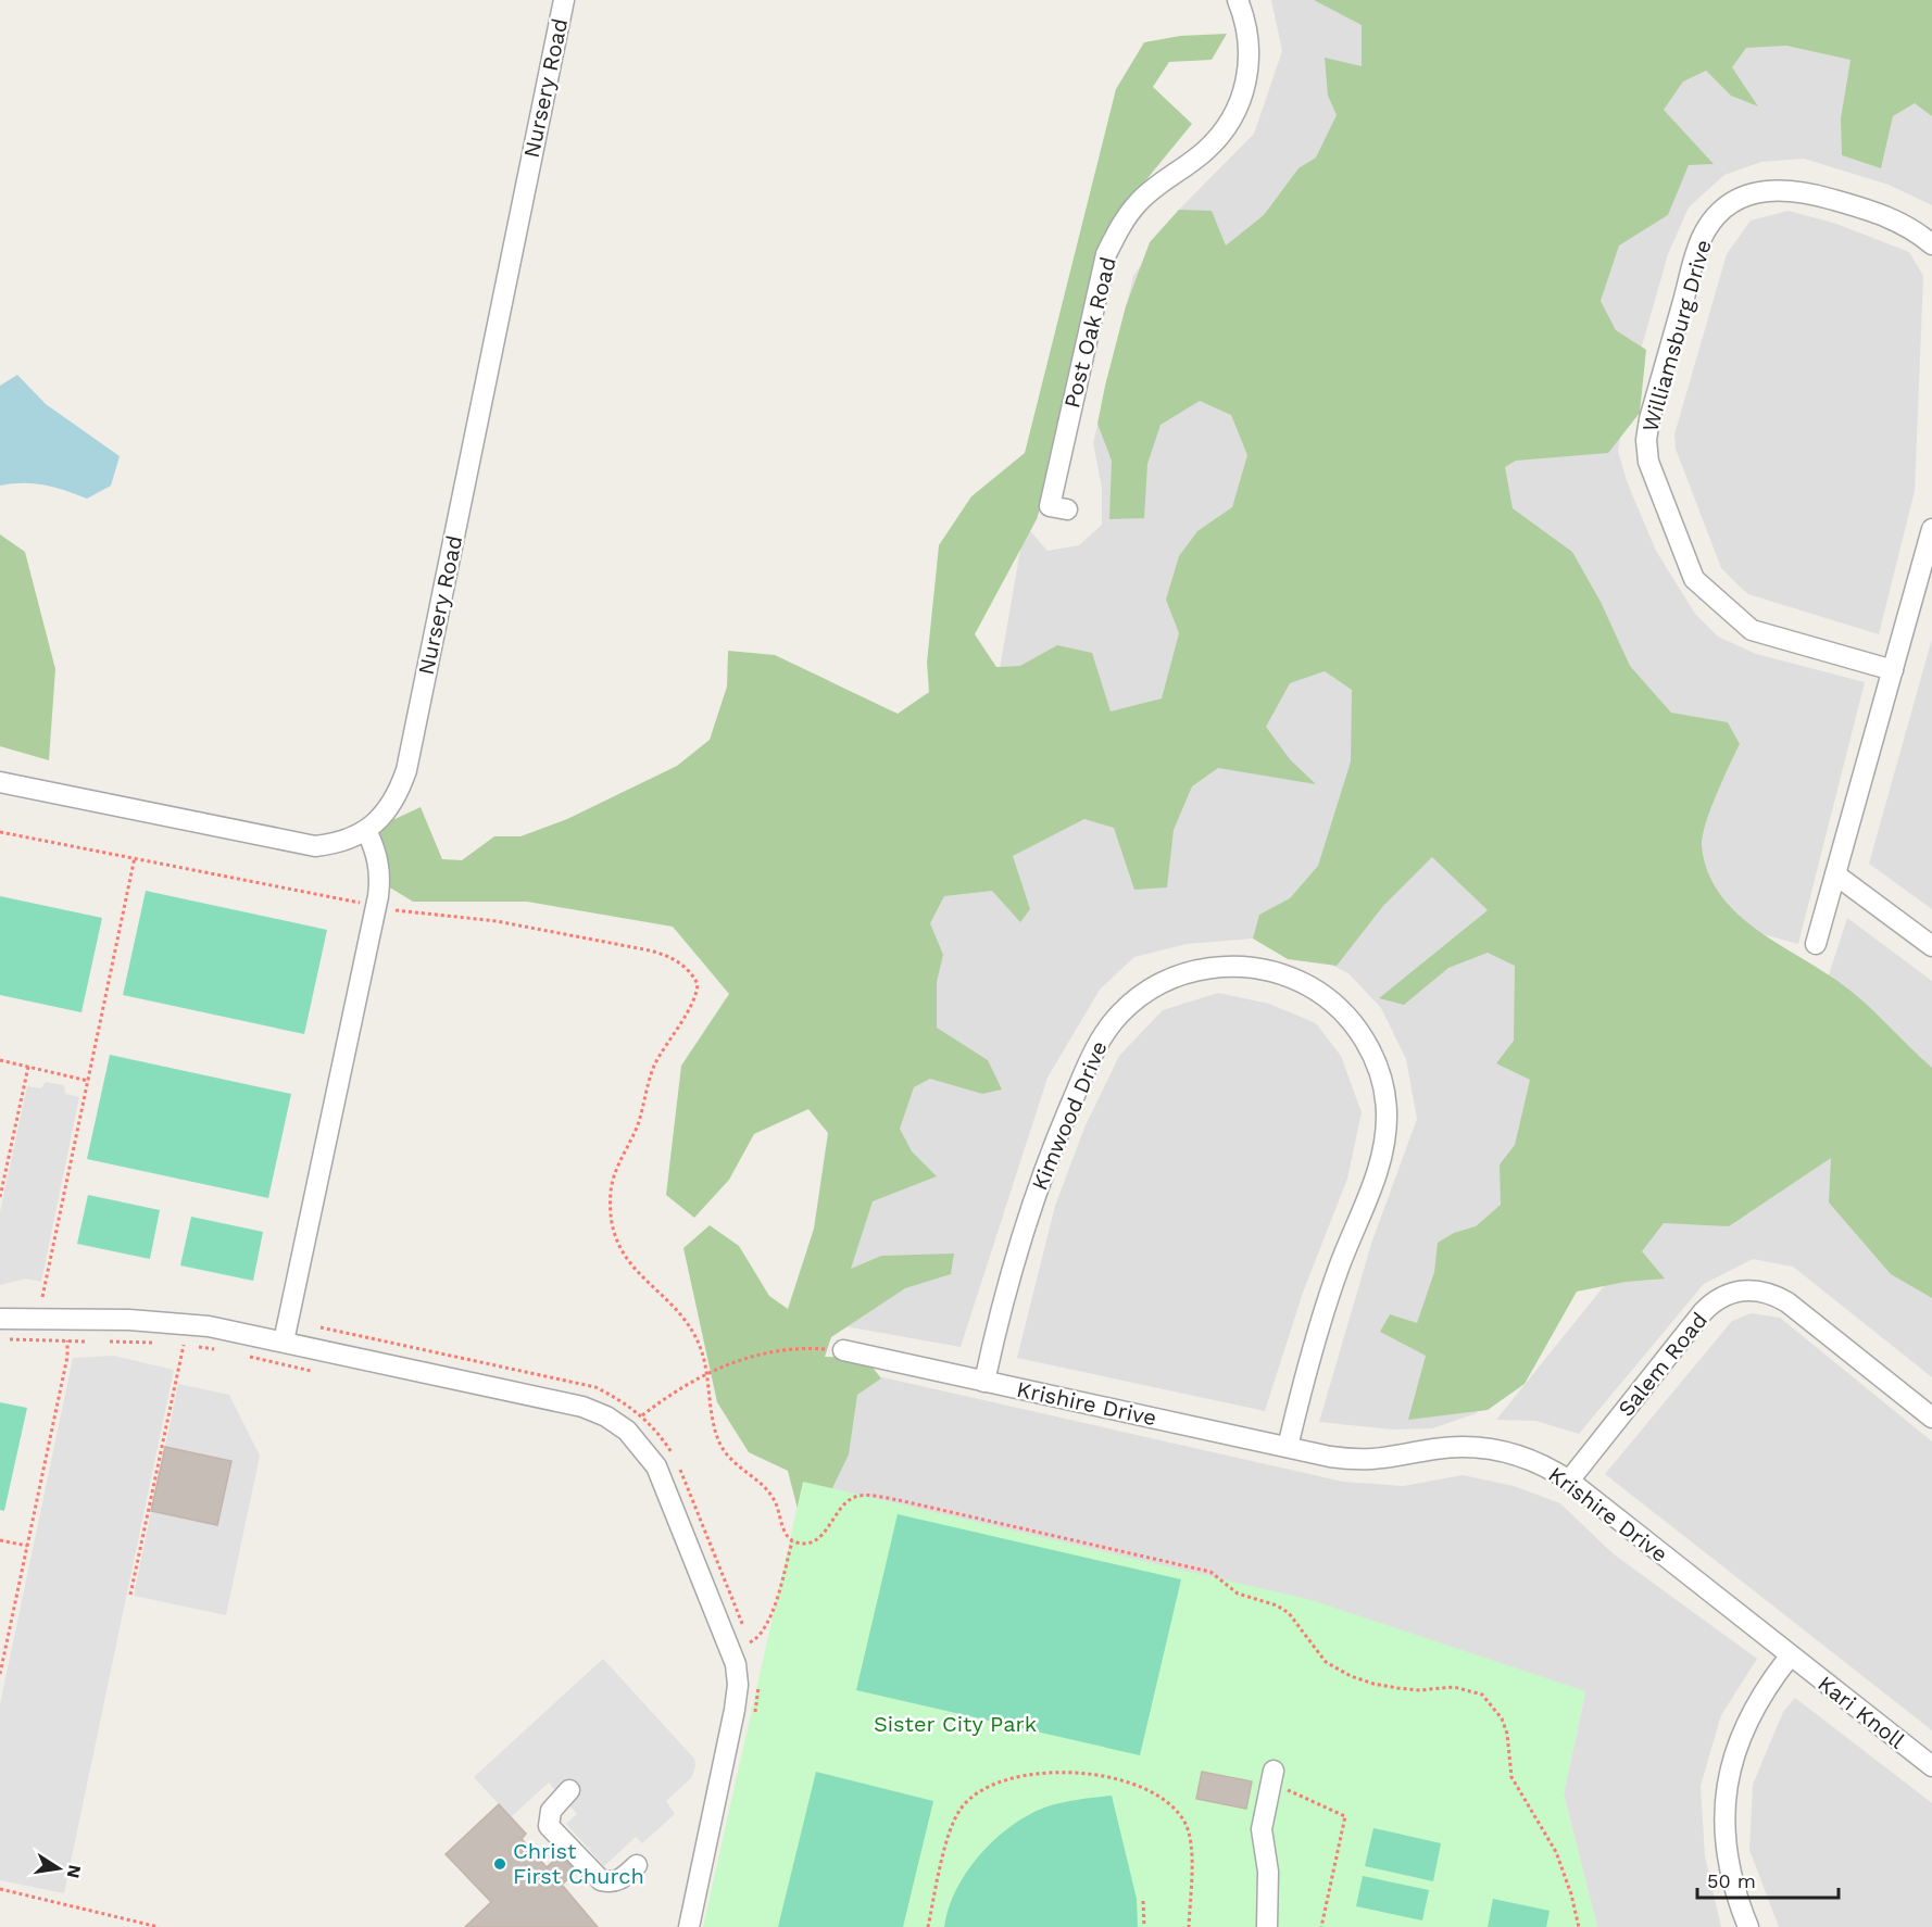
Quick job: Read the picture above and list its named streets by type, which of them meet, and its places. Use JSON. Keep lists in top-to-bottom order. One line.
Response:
{"streets":{"street":["Nursery Road","Post Oak Road","Williamsburg Drive","Kimwood Drive","Salem Road","Krishire Drive","Kari Knoll"]},"crossings":[["Kimwood Drive","Krishire Drive"],["Salem Road","Krishire Drive"],["Krishire Drive","Kari Knoll"]],"parks":["Sister City Park"],"places":["Christ First Church"],"scale_bar":"50 m","north":"right"}
